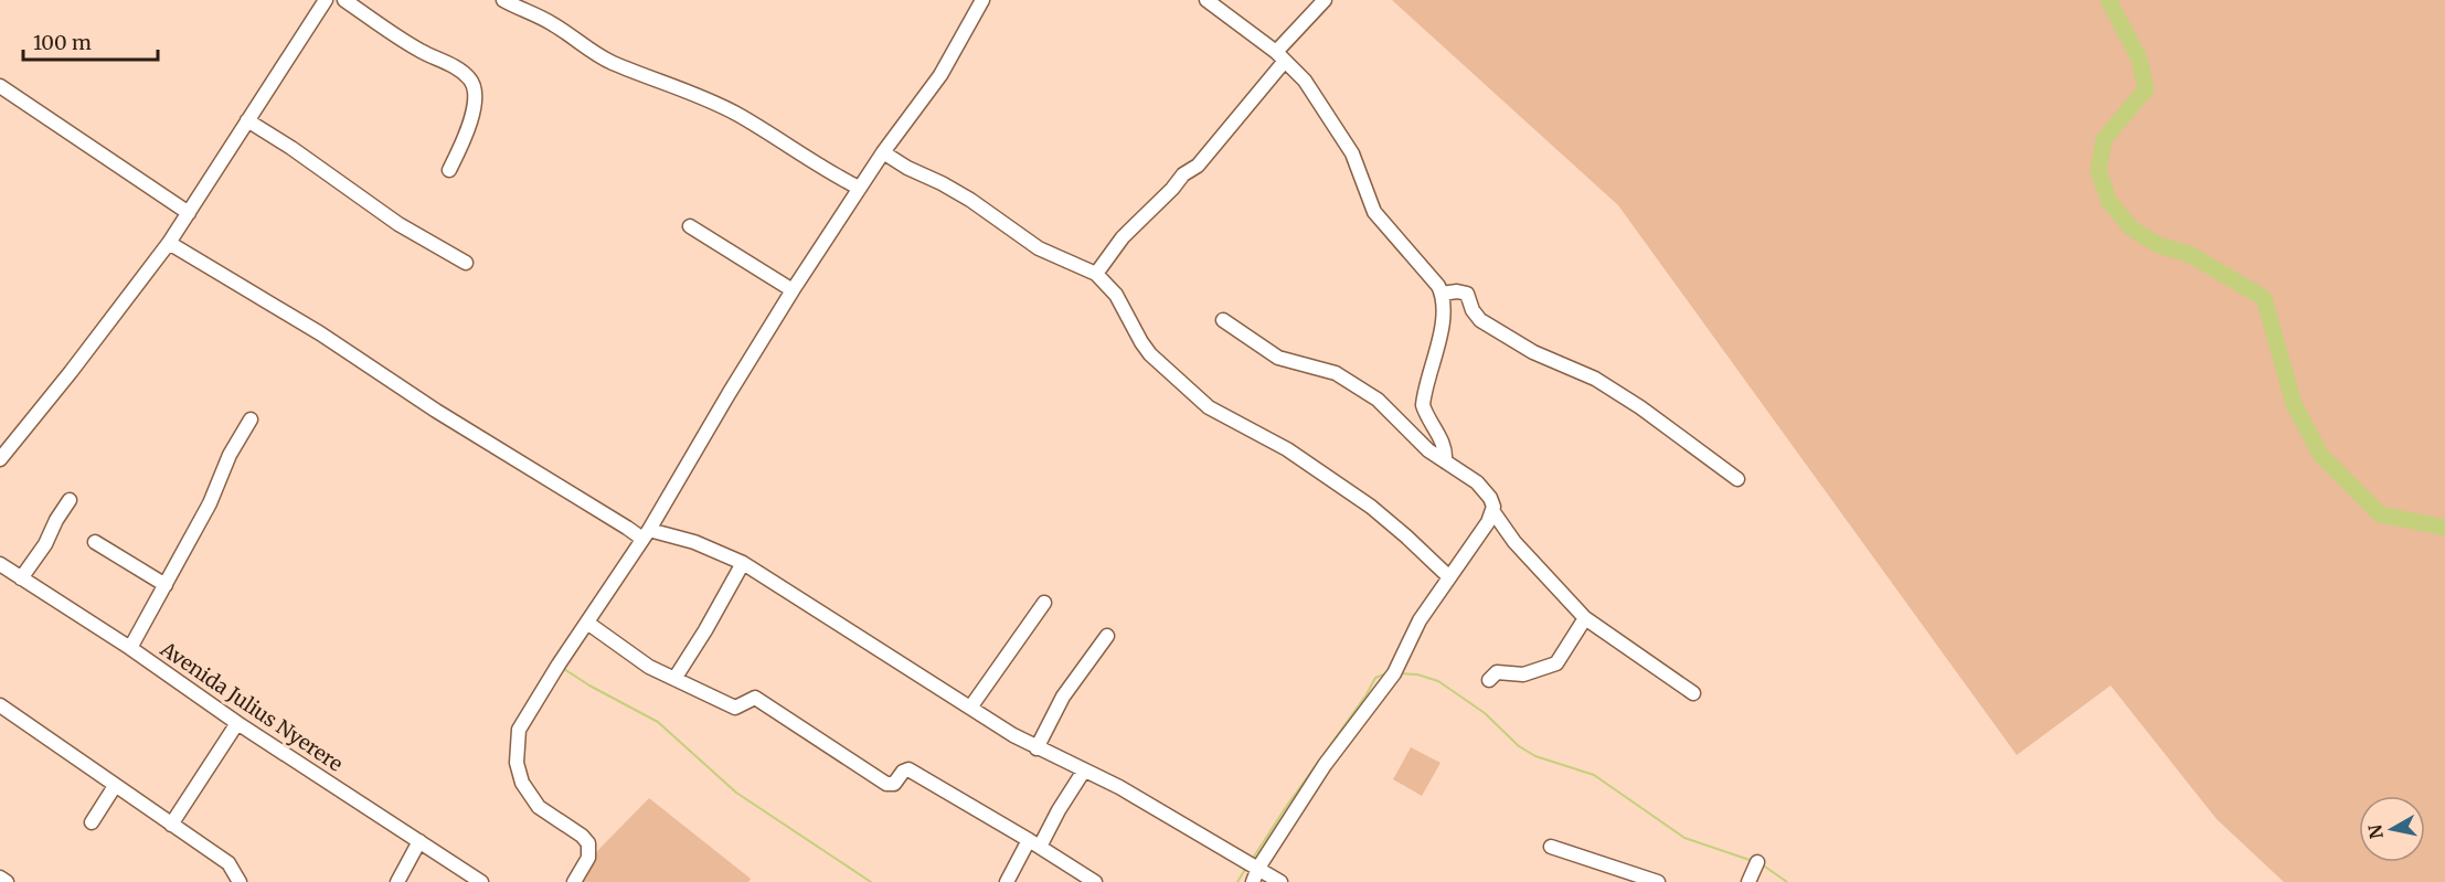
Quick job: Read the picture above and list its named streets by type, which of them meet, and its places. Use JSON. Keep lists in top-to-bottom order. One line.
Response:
{"streets":{"street":["Avenida Julius Nyerere"]},"scale_bar":"100 m","north":"left"}
